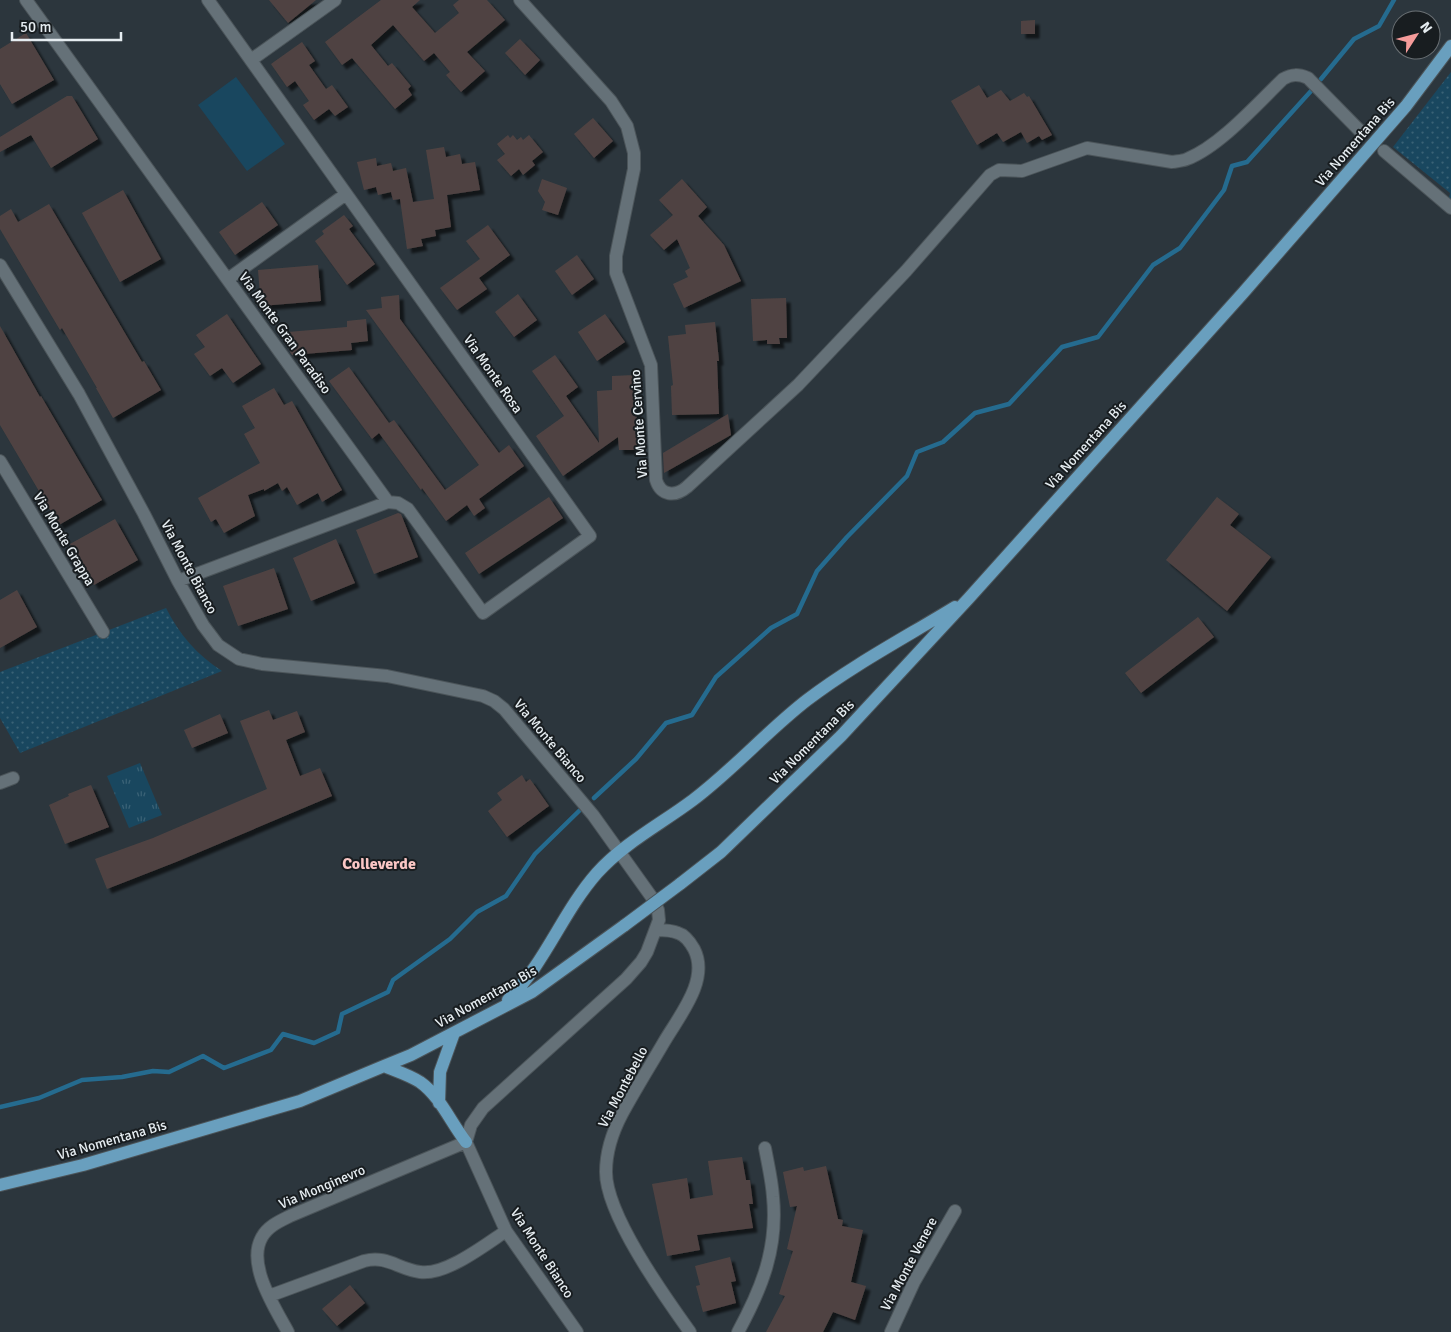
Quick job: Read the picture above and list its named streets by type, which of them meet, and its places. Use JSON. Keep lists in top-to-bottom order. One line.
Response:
{"streets":{"main road":["Via Nomentana Bis"],"street":["Via Monte Gran Paradiso","Via Monte Rosa","Via Monte Cervino","Via Monte Grappa","Via Monte Bianco","Via Montebello","Via Monginevro","Via Monte Venere"]},"crossings":[["Via Monte Gran Paradiso","Via Monte Rosa"],["Via Monte Bianco","Via Montebello"],["Via Monte Bianco","Via Monginevro"]],"districts":["Colleverde"],"scale_bar":"50 m","north":"top right"}
